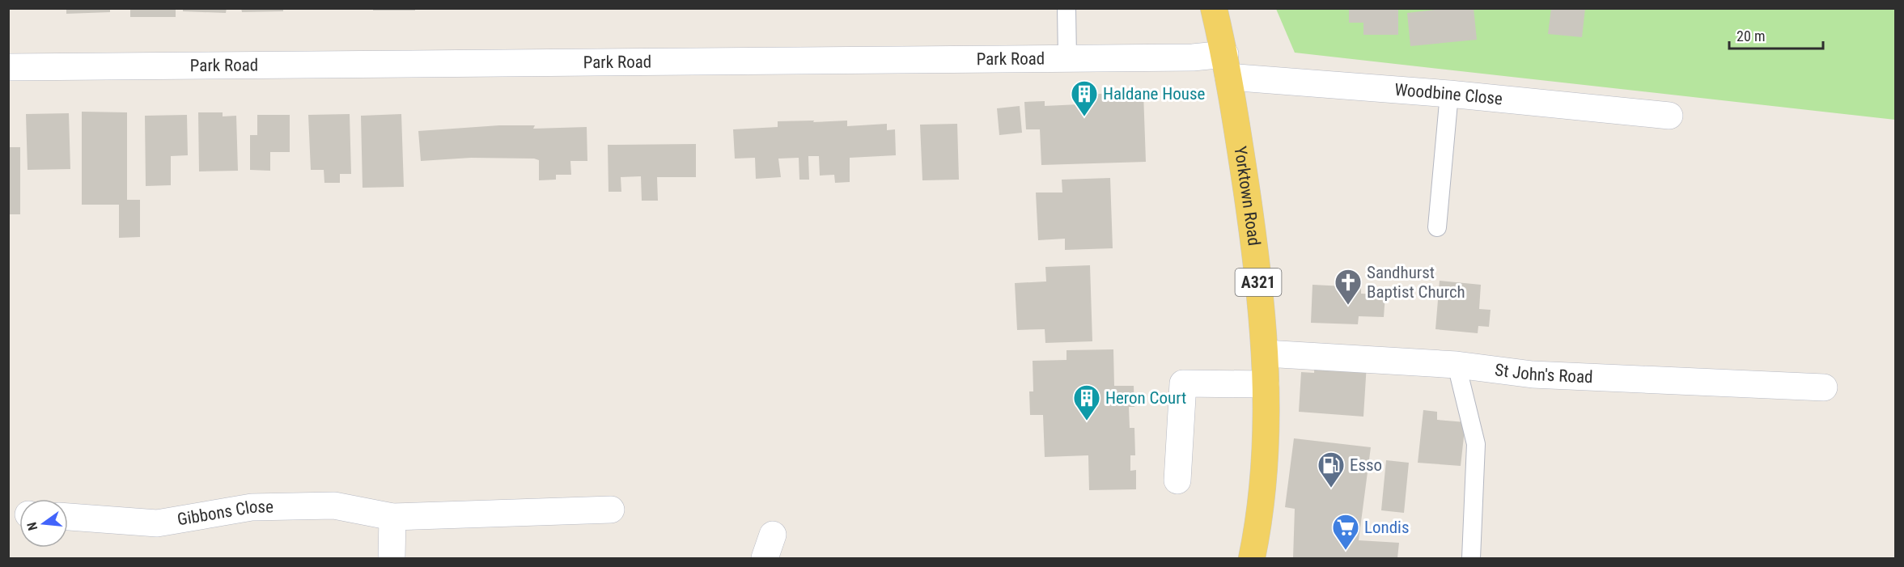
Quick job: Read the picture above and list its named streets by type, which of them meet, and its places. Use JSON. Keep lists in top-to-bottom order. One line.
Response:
{"streets":{"main road":["Yorktown Road","A321"],"street":["Park Road","Woodbine Close","St John's Road","Gibbons Close"]},"crossings":[["Park Road","Woodbine Close"],["Park Road","Yorktown Road"],["Woodbine Close","Yorktown Road"],["Yorktown Road","St John's Road"]],"places":{"building":["Haldane House","Heron Court"],"church":["Sandhurst Baptist Church"],"fuel station":["Esso"],"supermarket":["Londis"]},"scale_bar":"20 m","north":"left"}
